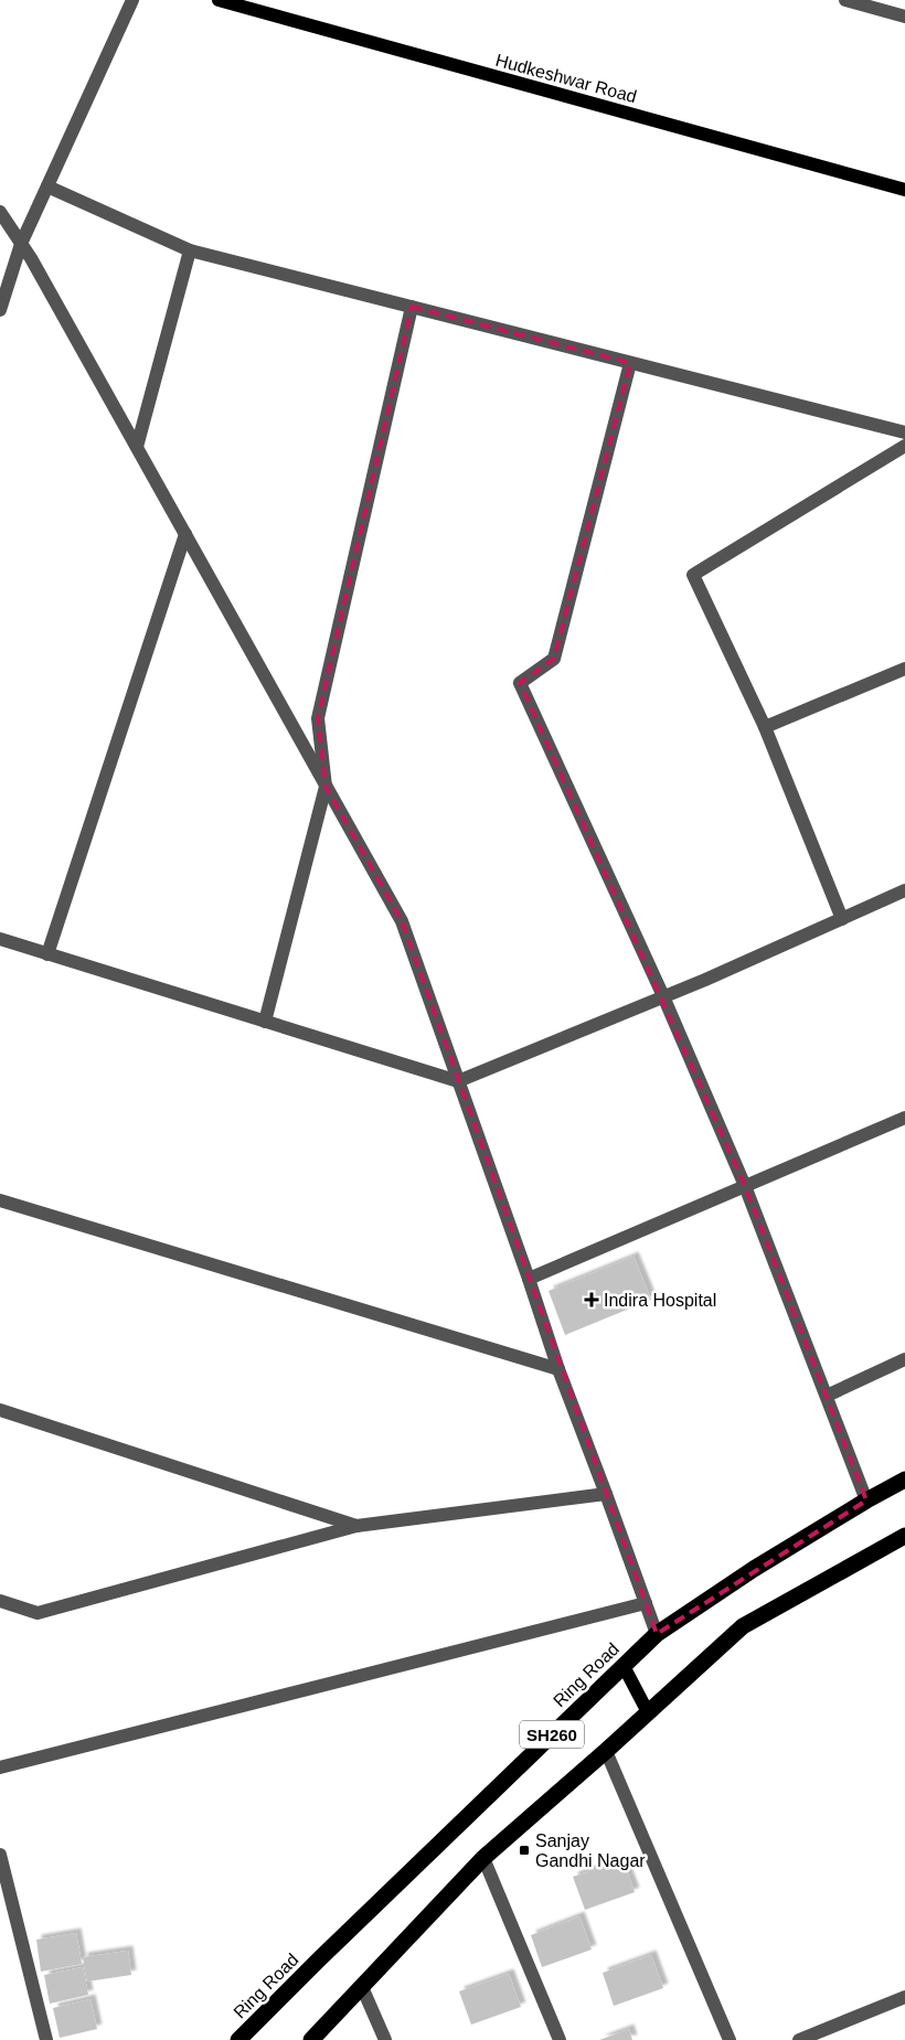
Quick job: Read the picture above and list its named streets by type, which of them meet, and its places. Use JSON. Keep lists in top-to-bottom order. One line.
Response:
{"streets":{"highway":["Ring Road","SH260"],"main road":["Hudkeshwar Road"]},"places":{"health":["Indira Hospital"],"transit":["Sanjay Gandhi Nagar"]}}
